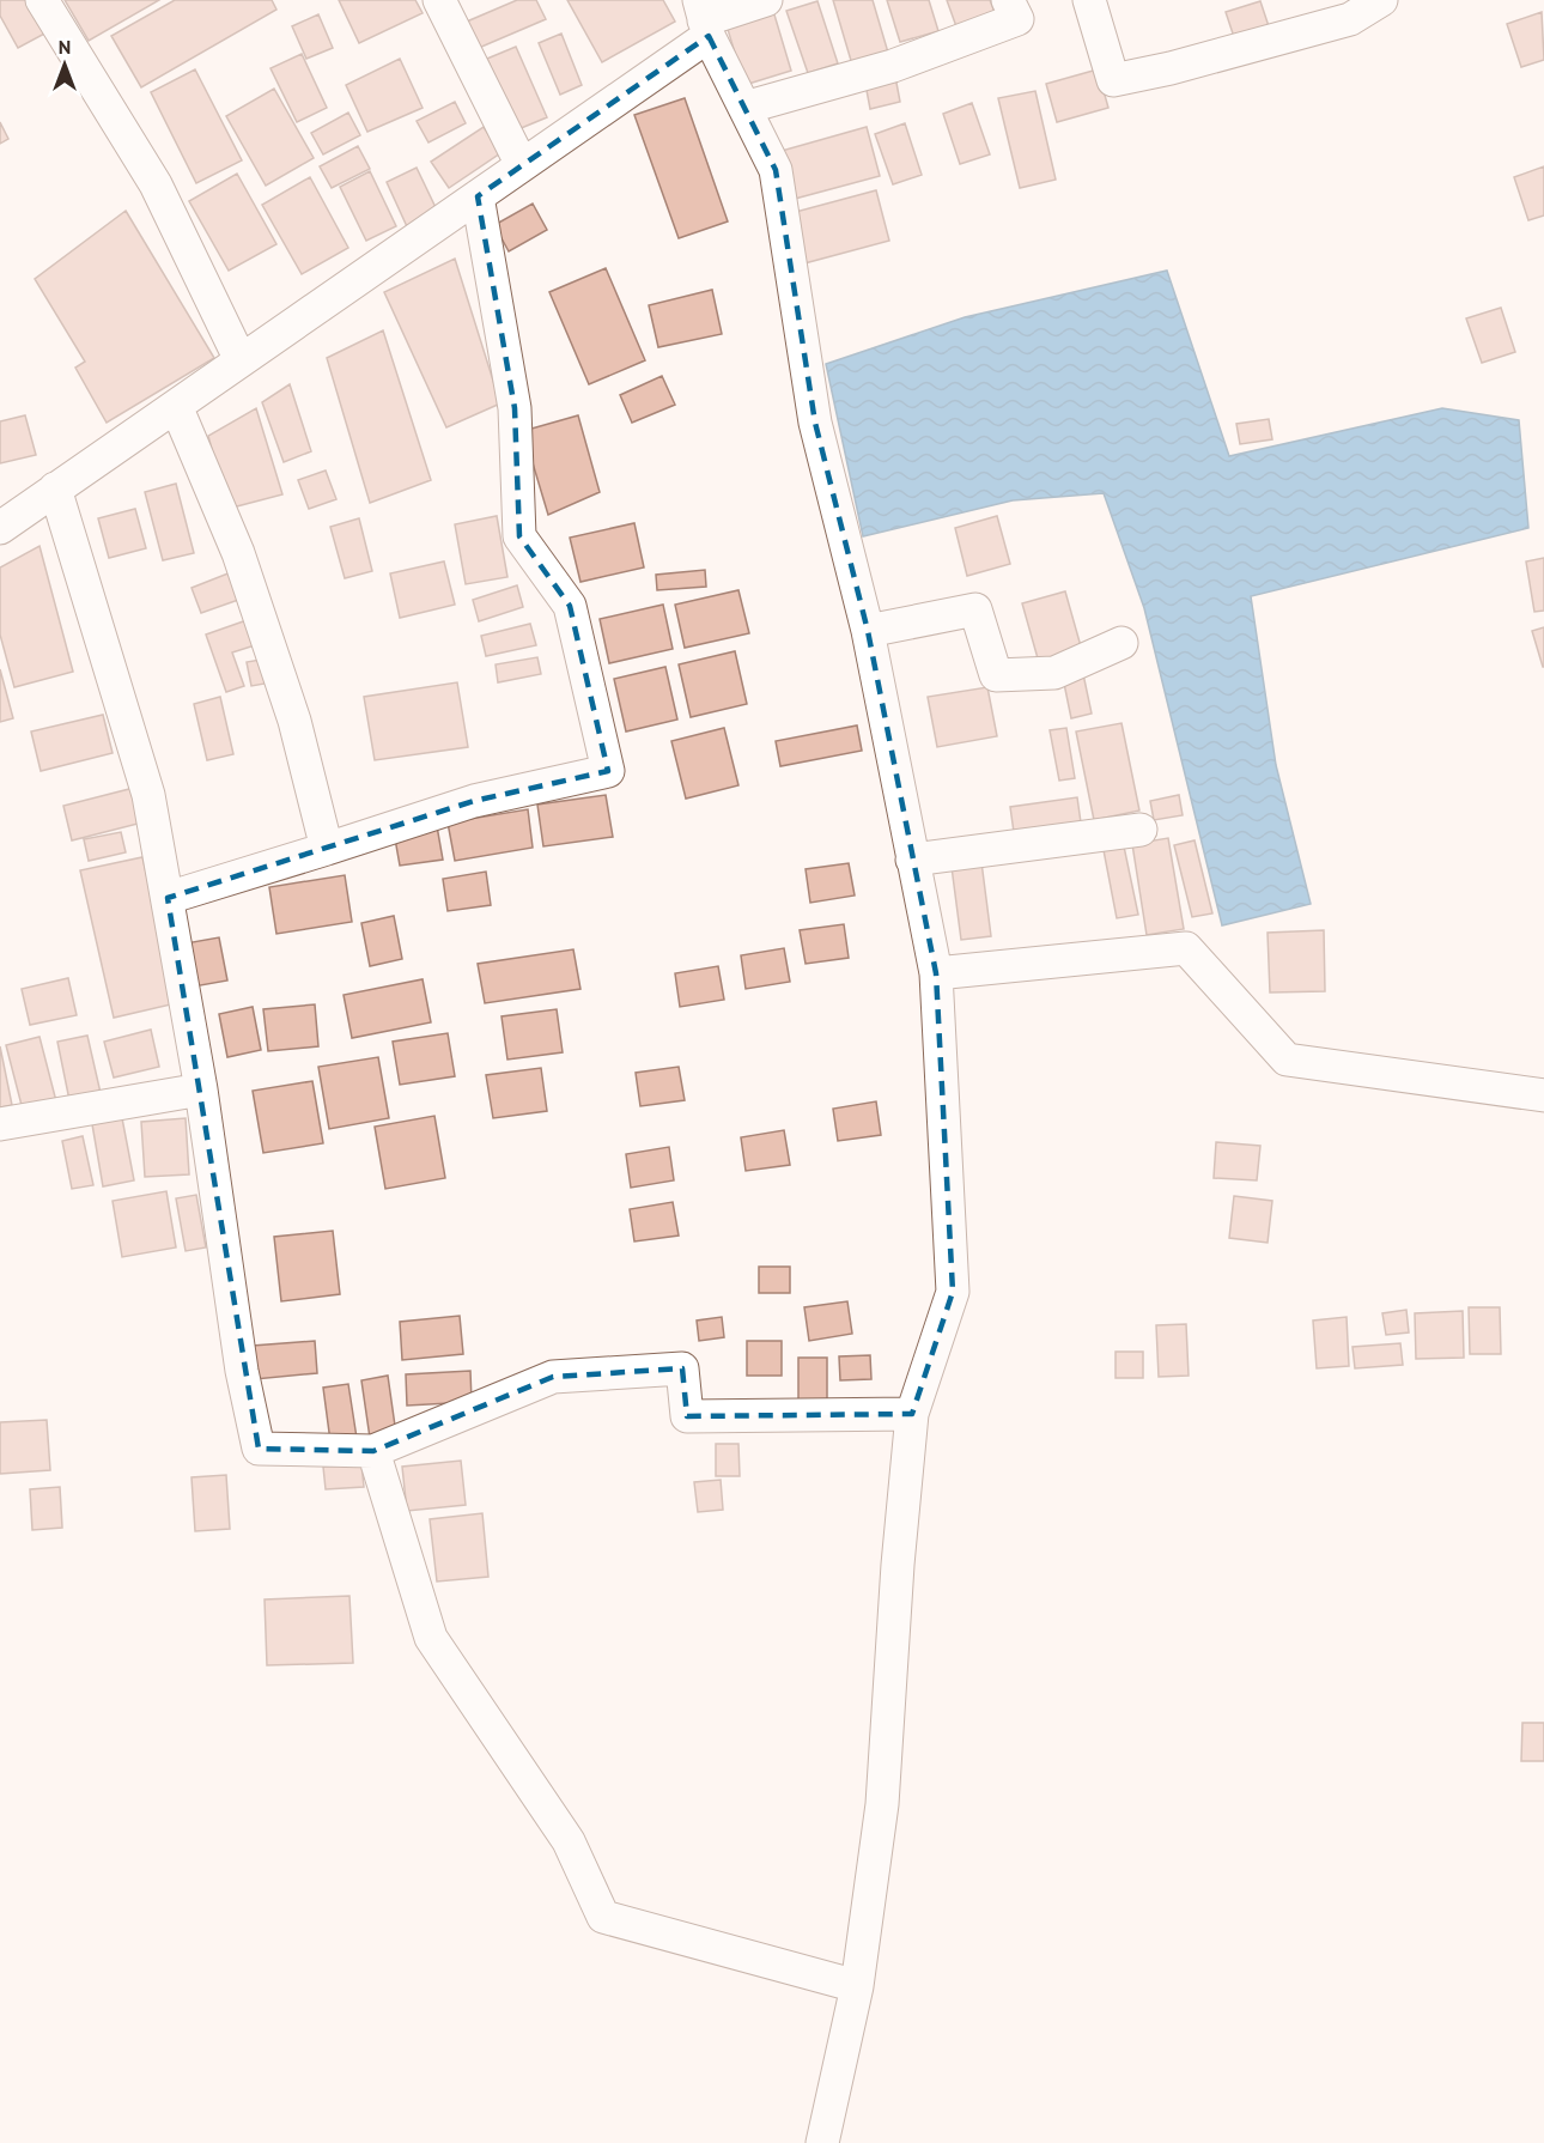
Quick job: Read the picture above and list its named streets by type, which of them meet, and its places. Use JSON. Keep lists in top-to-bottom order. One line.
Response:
{"north":"top"}
